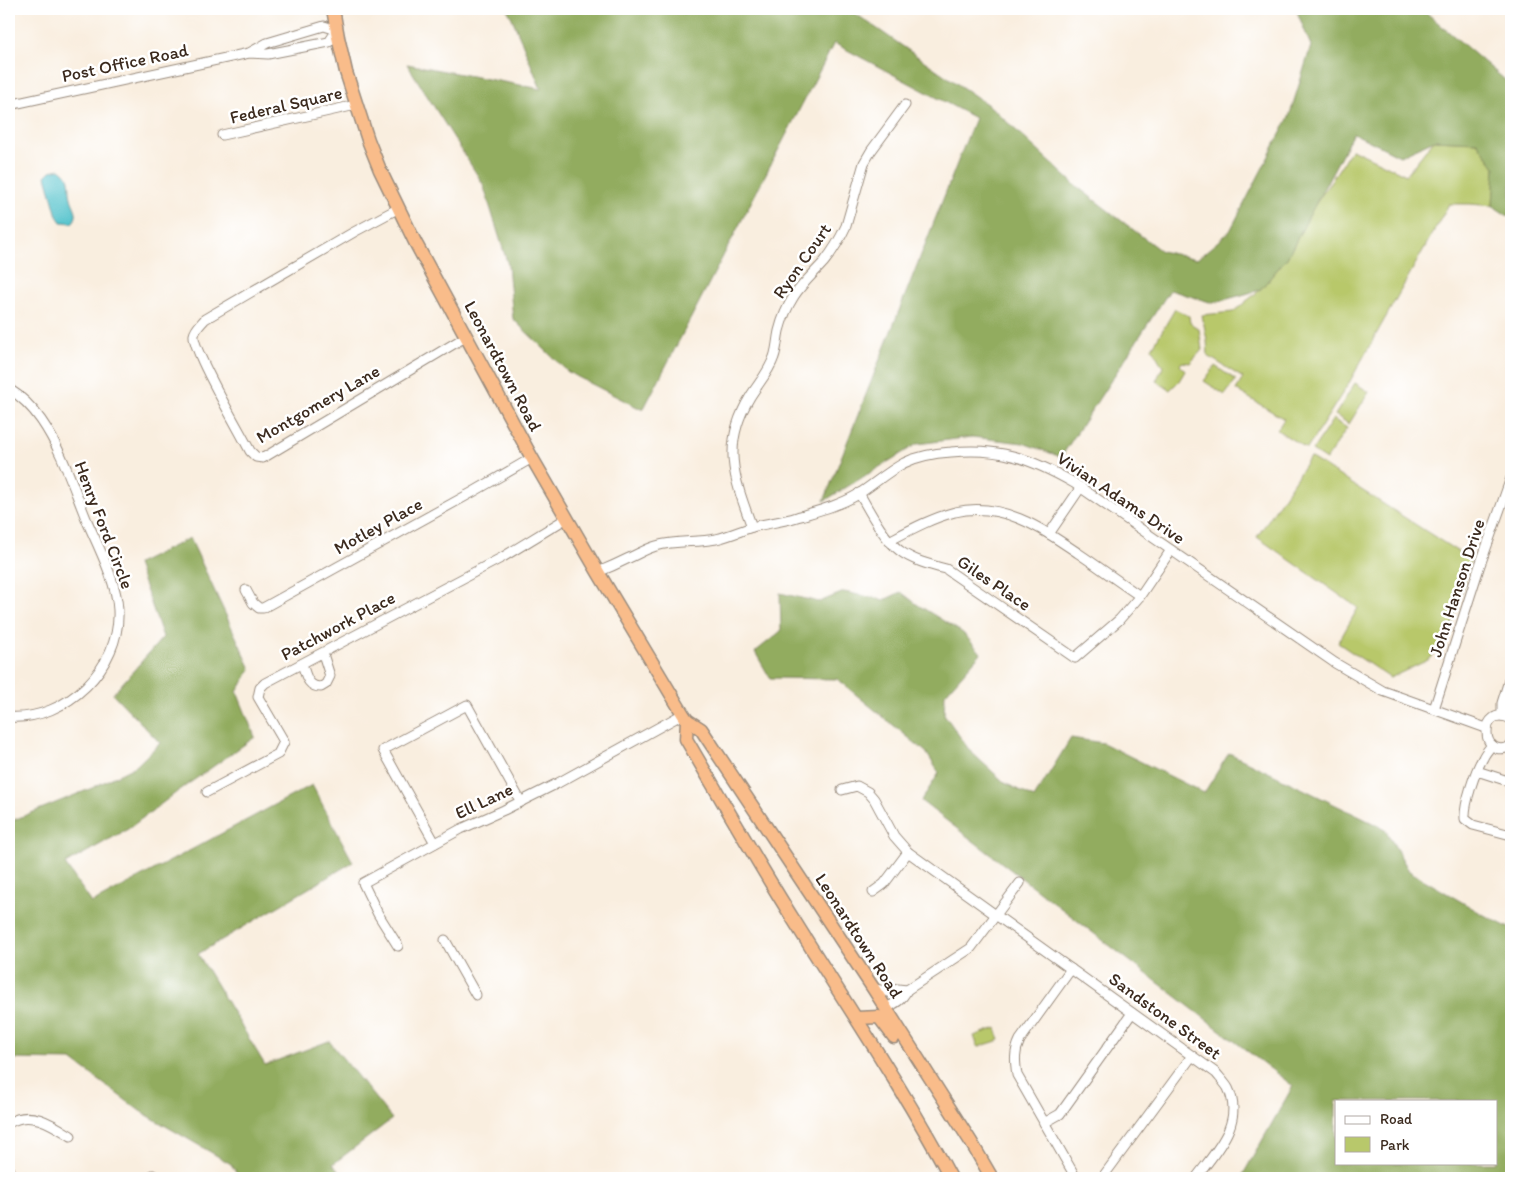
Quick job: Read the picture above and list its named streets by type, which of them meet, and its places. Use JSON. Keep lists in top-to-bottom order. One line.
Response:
{"streets":{"highway":["Leonardtown Road"],"street":["Post Office Road","Federal Square","Ryon Court","Montgomery Lane","Vivian Adams Drive","Henry Ford Circle","Motley Place","Giles Place","John Hanson Drive","Patchwork Place","Ell Lane","Sandstone Street"]},"crossings":[["Post Office Road","Leonardtown Road"],["Federal Square","Leonardtown Road"],["Ryon Court","Vivian Adams Drive"],["Leonardtown Road","Montgomery Lane"],["Leonardtown Road","Vivian Adams Drive"],["Leonardtown Road","Motley Place"],["Leonardtown Road","Patchwork Place"],["Leonardtown Road","Ell Lane"],["Vivian Adams Drive","Giles Place"],["Vivian Adams Drive","John Hanson Drive"]],"legend":["Road","Park"]}
